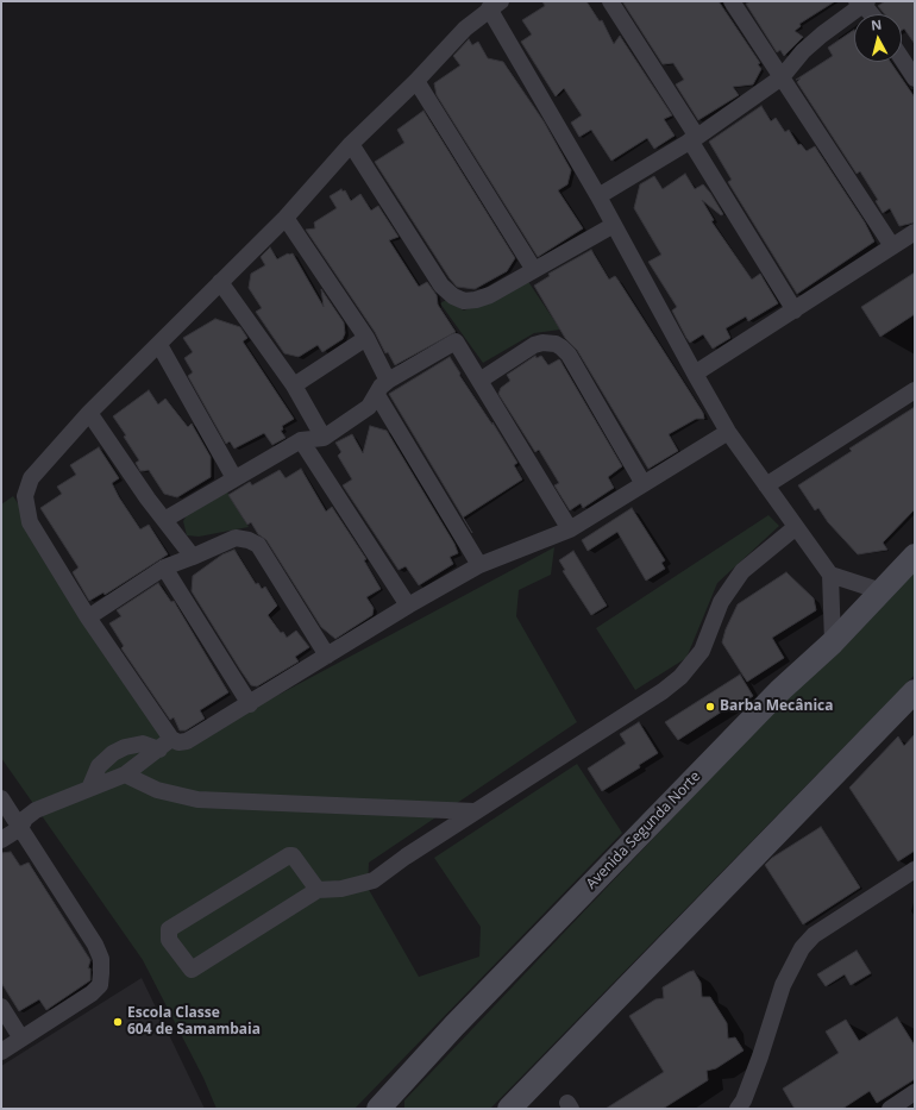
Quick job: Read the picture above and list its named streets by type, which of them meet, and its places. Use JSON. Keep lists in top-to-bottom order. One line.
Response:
{"streets":{"main road":["Avenida Segunda Norte"]},"places":["Barba Mecânica","Escola Classe 604 de Samambaia"],"north":"top"}
